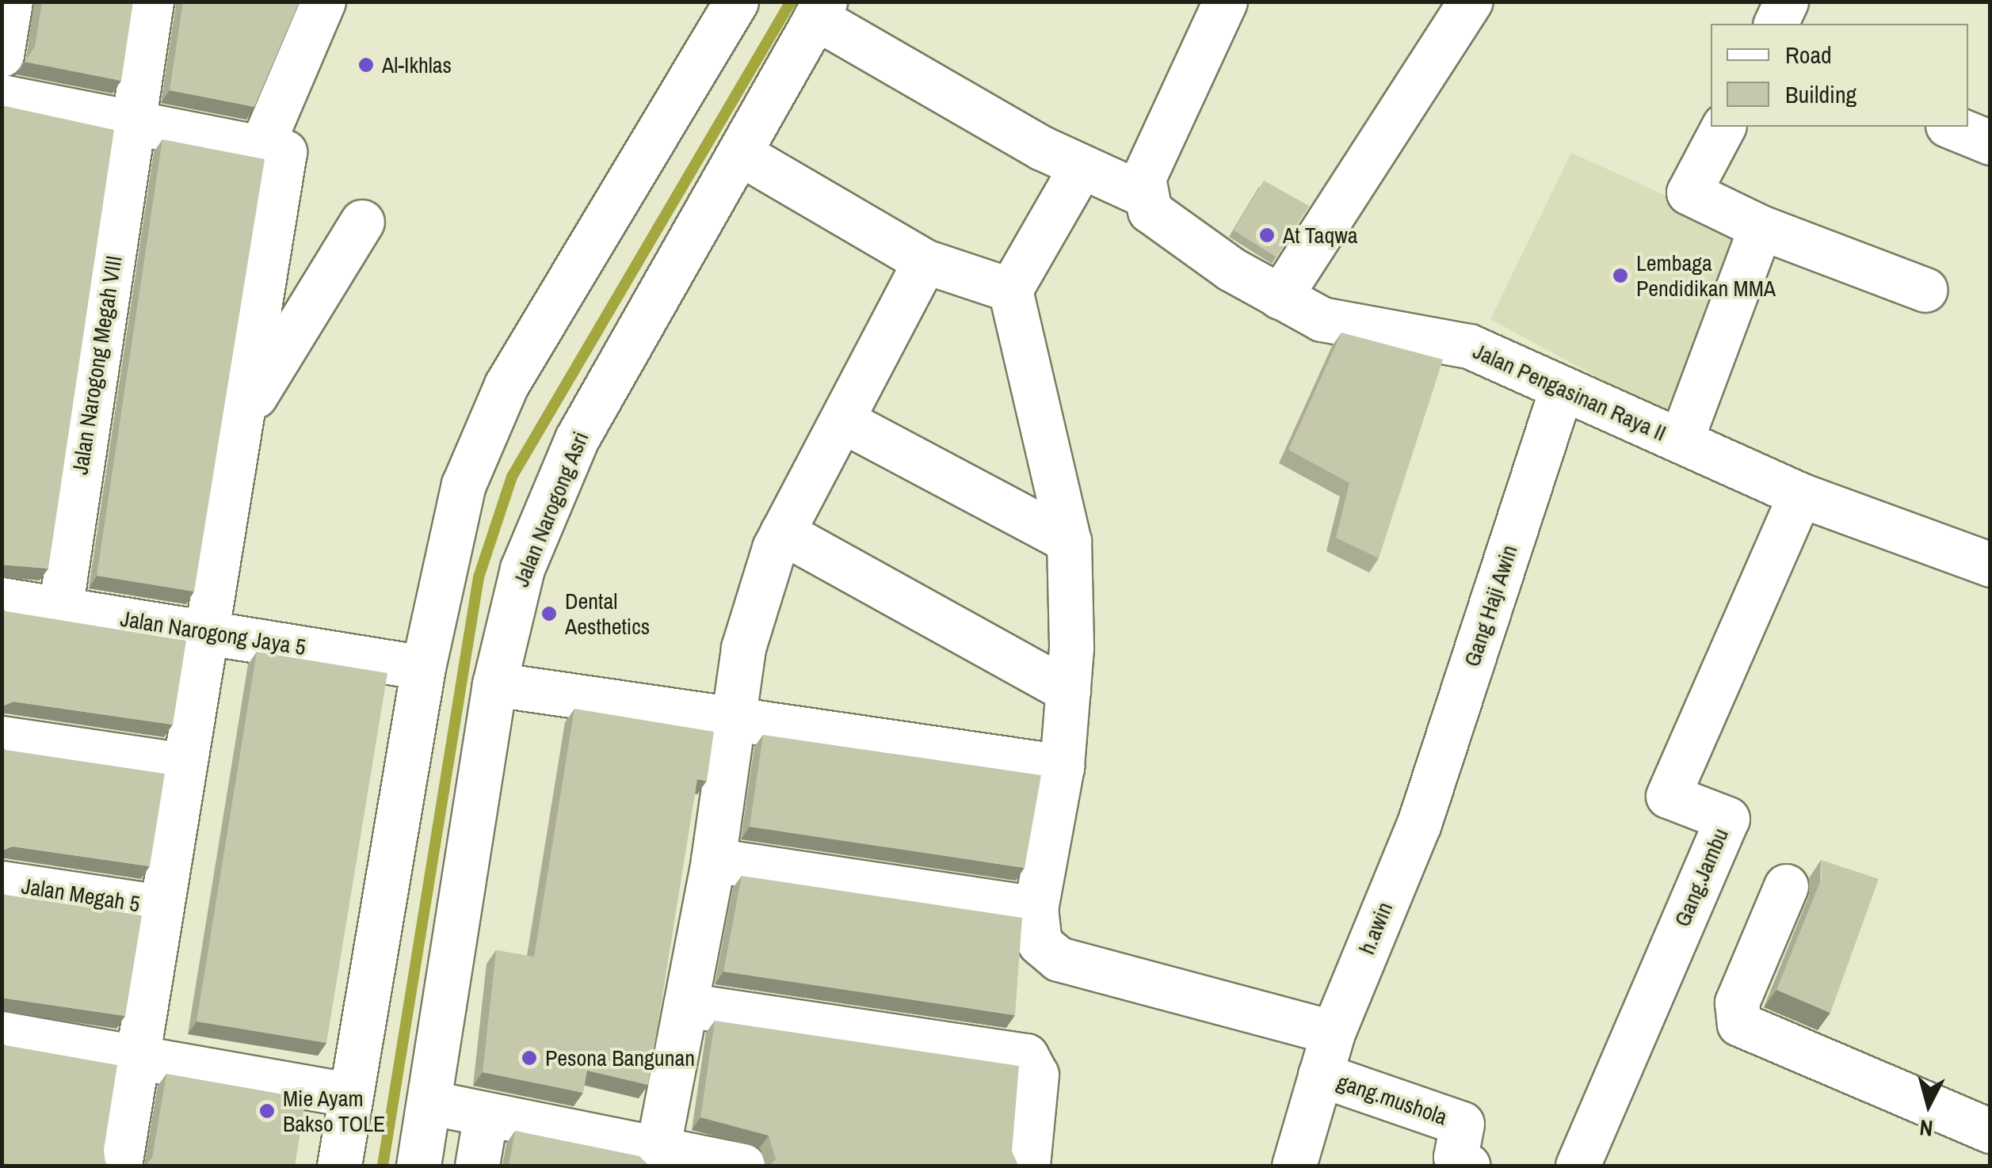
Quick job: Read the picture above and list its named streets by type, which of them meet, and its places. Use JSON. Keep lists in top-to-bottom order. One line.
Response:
{"streets":{"street":["Jalan Narogong Megah VIII","Jalan Pengasinan Raya II","Jalan Narogong Asri","Gang Haji Awin","Jalan Narogong Jaya 5","Gang.Jambu","Jalan Megah 5","h.awin","gang.mushola"]},"crossings":[["Jalan Narogong Megah VIII","Jalan Narogong Jaya 5"],["Jalan Pengasinan Raya II","Gang Haji Awin"],["Jalan Pengasinan Raya II","Gang.Jambu"],["Gang Haji Awin","h.awin"],["h.awin","gang.mushola"]],"places":["Al-Ikhlas","At Taqwa","Lembaga Pendidikan MMA","Dental Aesthetics","Pesona Bangunan","Mie Ayam Bakso TOLE"],"legend":["Road","Building"],"north":"bottom"}
